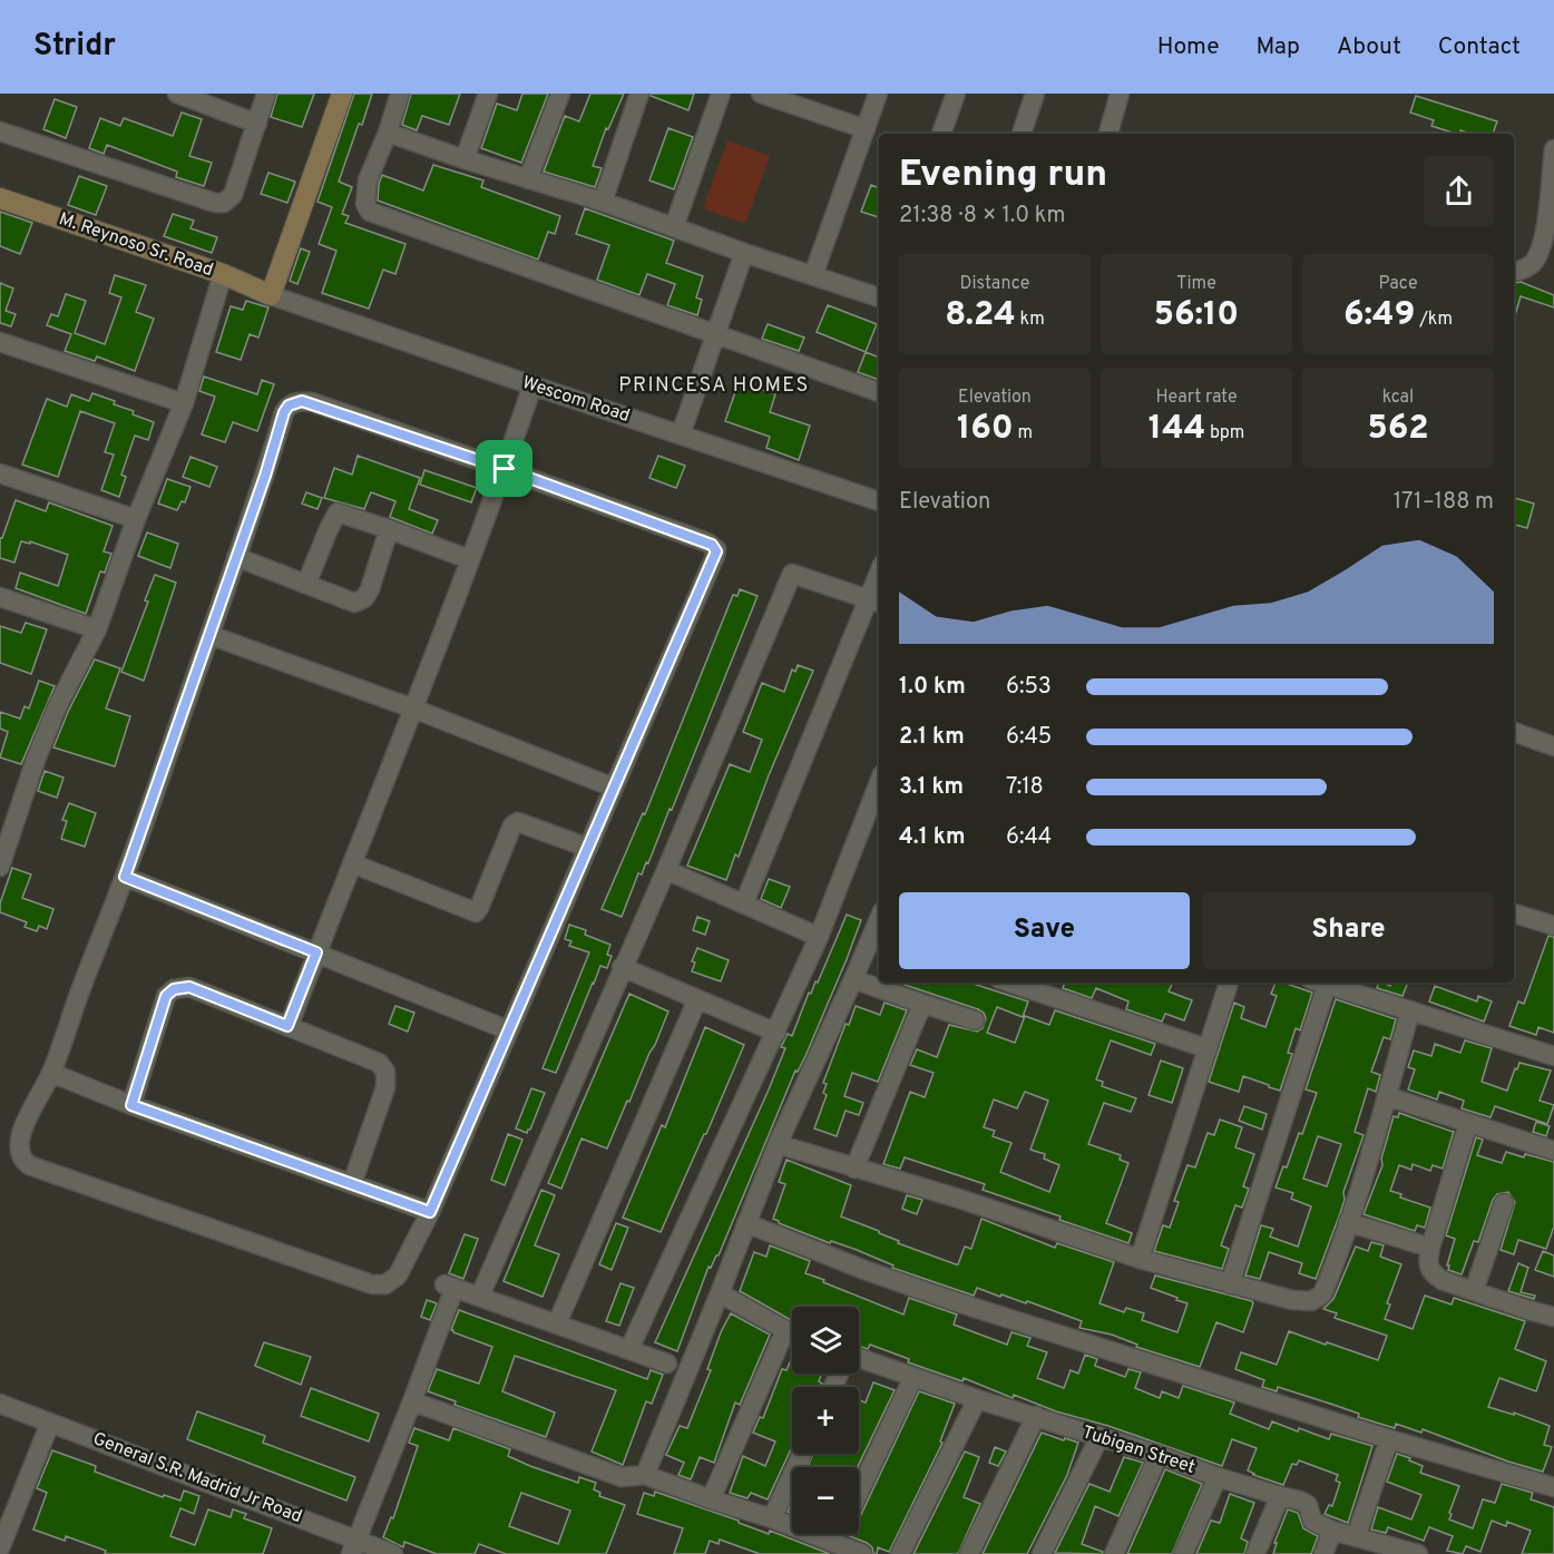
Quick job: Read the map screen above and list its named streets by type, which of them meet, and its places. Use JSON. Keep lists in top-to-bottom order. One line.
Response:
{"streets":{"street":["M. Reynoso Sr. Road","Wescom Road","Tubigan Street","General S.R. Madrid Jr Road"]},"crossings":[["M. Reynoso Sr. Road","Wescom Road"]],"districts":["PRINCESA HOMES"],"page":{"header":"Stridr","nav":["Home","Map","About","Contact"],"heading":["Evening run","21:38 · 8 × 1.0 km"],"stats":[["Distance","8.24 km"],["Time","56:10"],["Pace","6:49 /km"],["Elevation","160 m"],["Heart rate","144 bpm"],["kcal","562"]],"chart":["Elevation","171–188 m"],"list":[{"name":"1.0 km","note":"6:53"},{"name":"2.1 km","note":"6:45"},{"name":"3.1 km","note":"7:18"},{"name":"4.1 km","note":"6:44"}],"buttons":["Save","Share"],"map_buttons":["+","−"]}}
